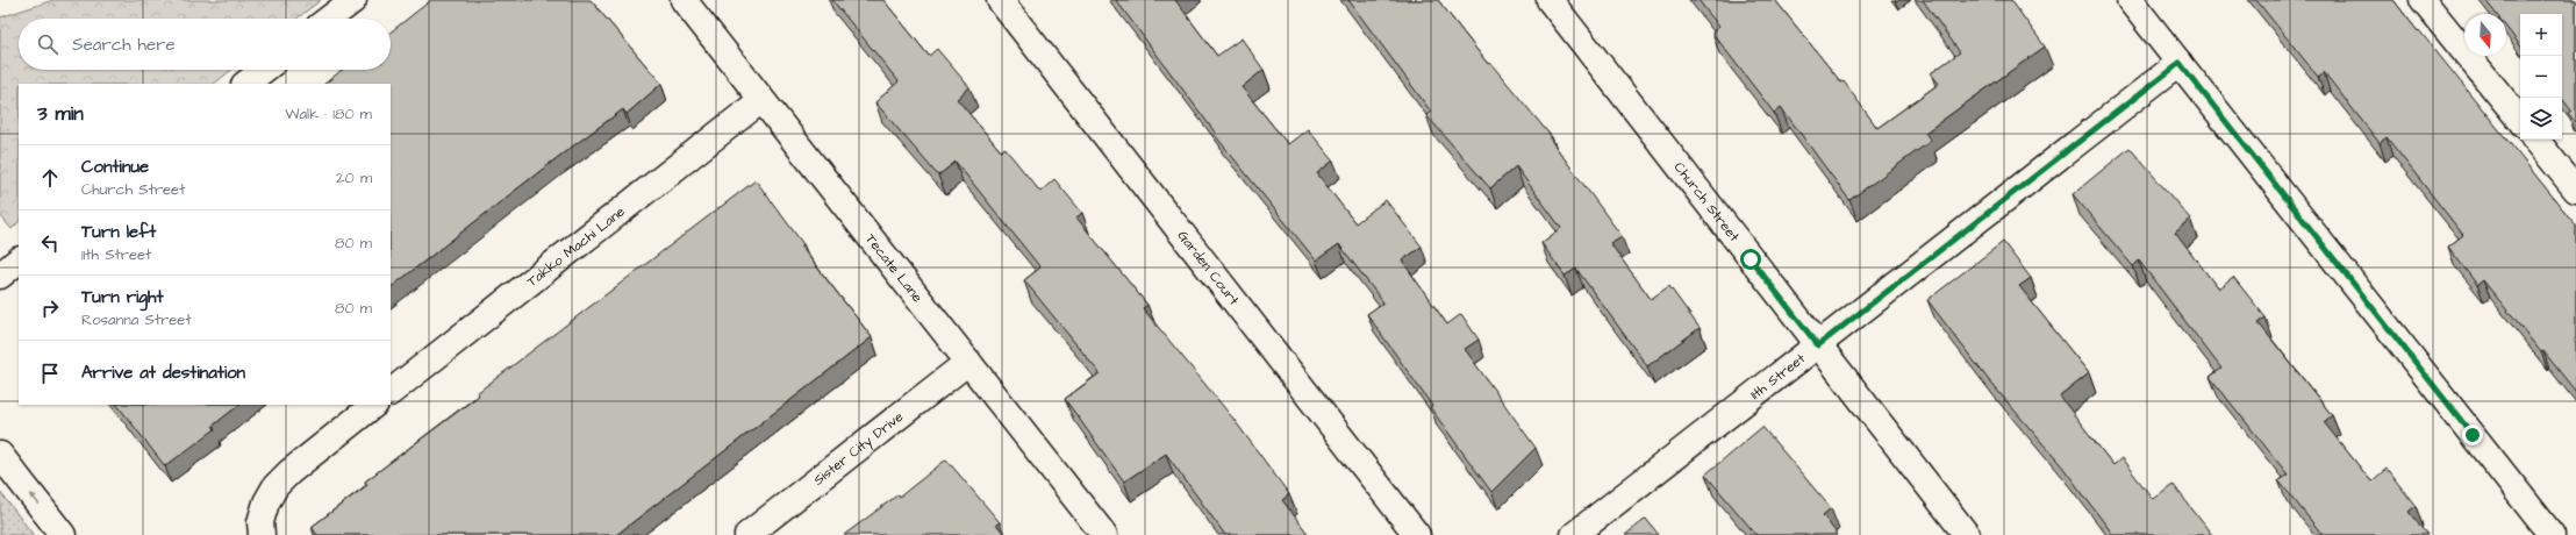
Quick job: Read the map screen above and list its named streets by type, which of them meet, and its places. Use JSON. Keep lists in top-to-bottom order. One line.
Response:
{"streets":{"street":["Church Street","Takko Machi Lane","Tecate Lane","Garden Court","11th Street","Sister City Drive"]},"crossings":[["Church Street","11th Street"],["Takko Machi Lane","Tecate Lane"],["Tecate Lane","Sister City Drive"]],"north":"bottom","page":{"map_buttons":["+","−"],"search":"Search here","heading":["3 min","Walk · 180 m"],"list":[["Continue","Church Street","20 m"],["Turn left","11th Street","80 m"],["Turn right","Rosanna Street","80 m"],"Arrive at destination"]}}
